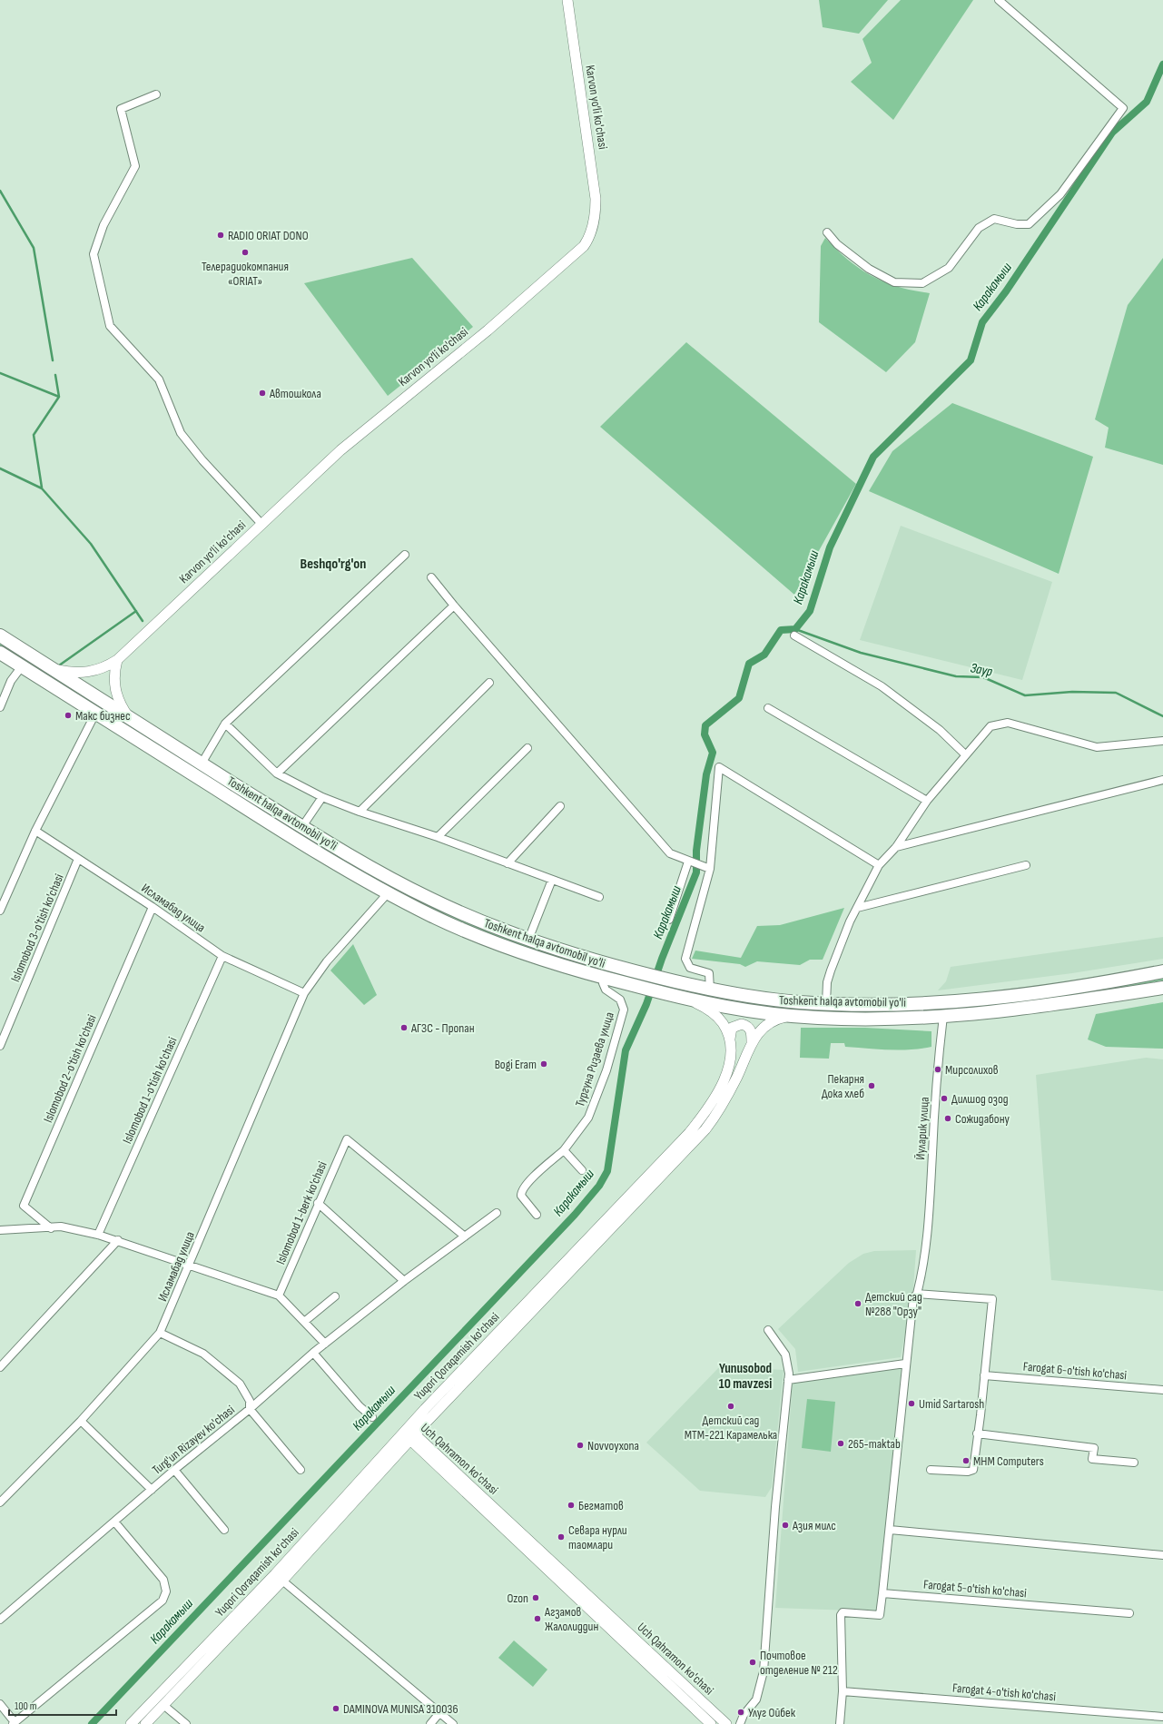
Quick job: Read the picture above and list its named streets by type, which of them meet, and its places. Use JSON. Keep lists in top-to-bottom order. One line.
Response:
{"streets":{"highway":["Toshkent halqa avtomobil yo'li"],"main road":["Karvon yo‘li ko'chasi","Yuqori Qoraqamish ko'chasi","Uch Qahramon ko'chasi"],"street":["Исламабад улица","Islomobod 3-o'tish ko'chasi","Тургуна Ризаева улица","Islomobod 2-o'tish ko'chasi","Islomobod 1-o'tish ko'chasi","Йуларик улица","Islomobod 1-berk ko'chasi","Farogat 6-o'tish ko'chasi","Turg'un Rizayev ko'chasi","Farogat 5-o'tish ko'chasi","Farogat 4-o'tish ko'chasi"]},"crossings":[["Karvon yo‘li ko'chasi","Toshkent halqa avtomobil yo'li"],["Toshkent halqa avtomobil yo'li","Исламабад улица"],["Toshkent halqa avtomobil yo'li","Тургуна Ризаева улица"],["Toshkent halqa avtomobil yo'li","Йуларик улица"],["Toshkent halqa avtomobil yo'li","Yuqori Qoraqamish ko'chasi"],["Исламабад улица","Islomobod 3-o'tish ko'chasi"],["Исламабад улица","Islomobod 2-o'tish ko'chasi"],["Исламабад улица","Islomobod 1-o'tish ko'chasi"],["Yuqori Qoraqamish ko'chasi","Uch Qahramon ko'chasi"]],"districts":["Beshqo'rg'on","Yunusobod 10 mavzesi"],"water":["Каракамыш","Заур"],"places":["RADIO ORIAT DONO","Телерадиокомпания «ORIAT»","Автошкола","Макс бизнес","АГЗС - Пропан","Bogi Eram","Мирсолихов","Пекарня Дока хлеб","Дилшод озод","Сожидабону","Детский сад №288 \"Орзу\"","Umid Sartarosh","Детский сад МТМ-221 Карамелька","265-maktab","Novvoyxona","MHM Computers","Бегматов","Азия милс","Севара нурли таомлари","Ozon","Агзамов Жалолиддин","Почтовое отделение № 212","DAMINOVA MUNISA 310036","Улуг Ойбек"],"scale_bar":"100 m"}
